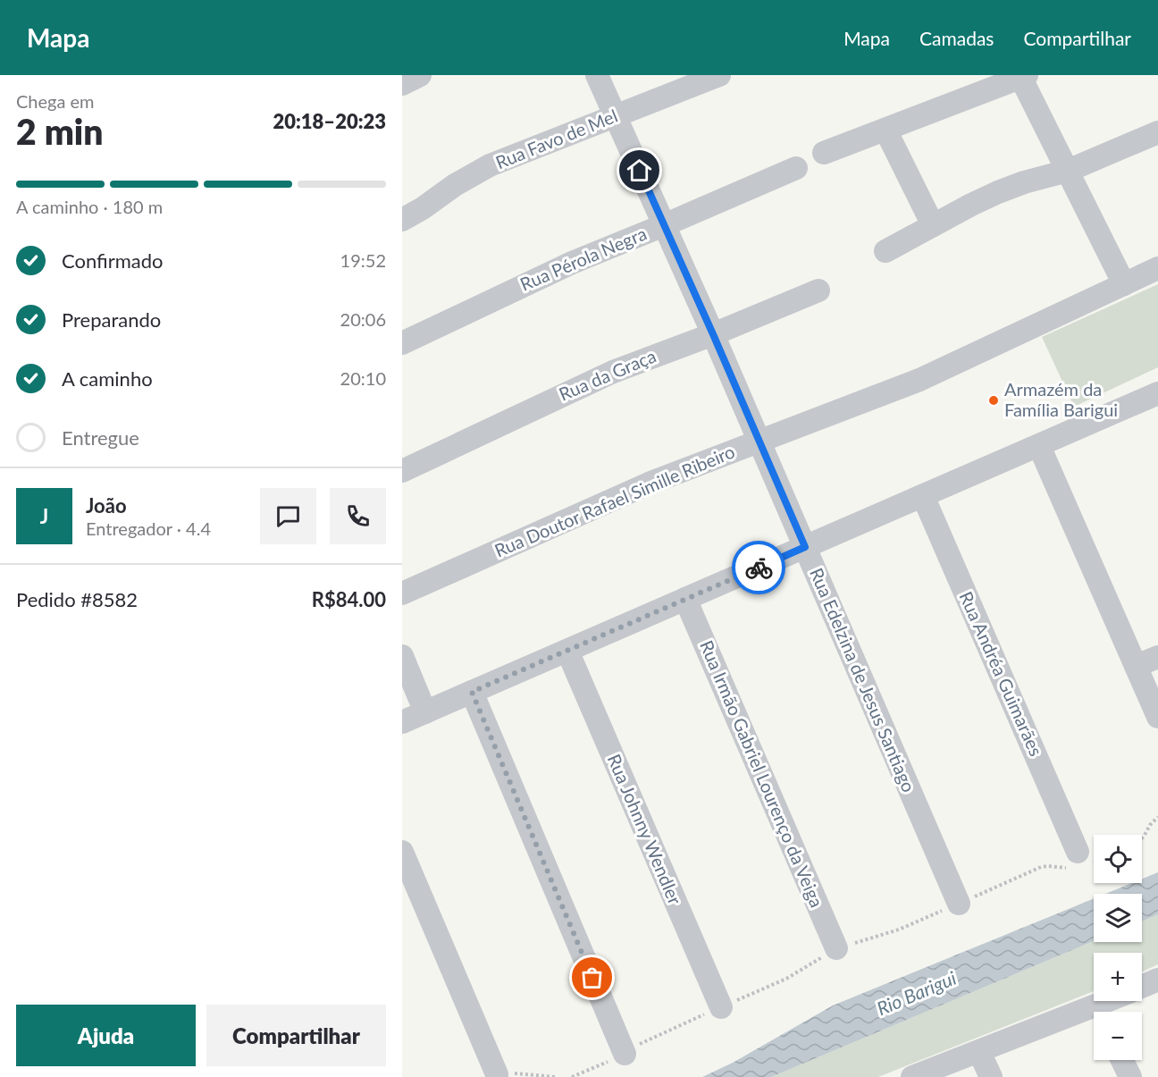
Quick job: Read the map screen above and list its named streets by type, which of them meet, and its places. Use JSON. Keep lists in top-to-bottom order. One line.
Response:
{"streets":{"street":["Rua Favo de Mel","Rua Pérola Negra","Rua da Graça","Rua Doutor Rafael Simille Ribeiro","Rua Andréa Guimarães","Rua Edelzina de Jesus Santiago","Rua Irmão Gabriel Lourenço da Veiga","Rua Johnny Wendler"]},"crossings":[["Rua Favo de Mel","Rua Edelzina de Jesus Santiago"],["Rua Pérola Negra","Rua Edelzina de Jesus Santiago"],["Rua da Graça","Rua Edelzina de Jesus Santiago"],["Rua Doutor Rafael Simille Ribeiro","Rua Edelzina de Jesus Santiago"]],"water":["Rio Barigui"],"places":["Armazém da Família Barigui"],"page":{"header":"Mapa","nav":["Mapa","Camadas","Compartilhar"],"heading":["2 min","Chega em","20:18–20:23"],"panel":["João","Entregador · 4.4","Pedido #8582","R$84.00"],"bar":"A caminho · 180 m","list":[["Confirmado","19:52"],["Preparando","20:06"],["A caminho","20:10"],"Entregue"],"round":"J","map_buttons":["+","−"],"buttons":["Ajuda","Compartilhar"]}}
